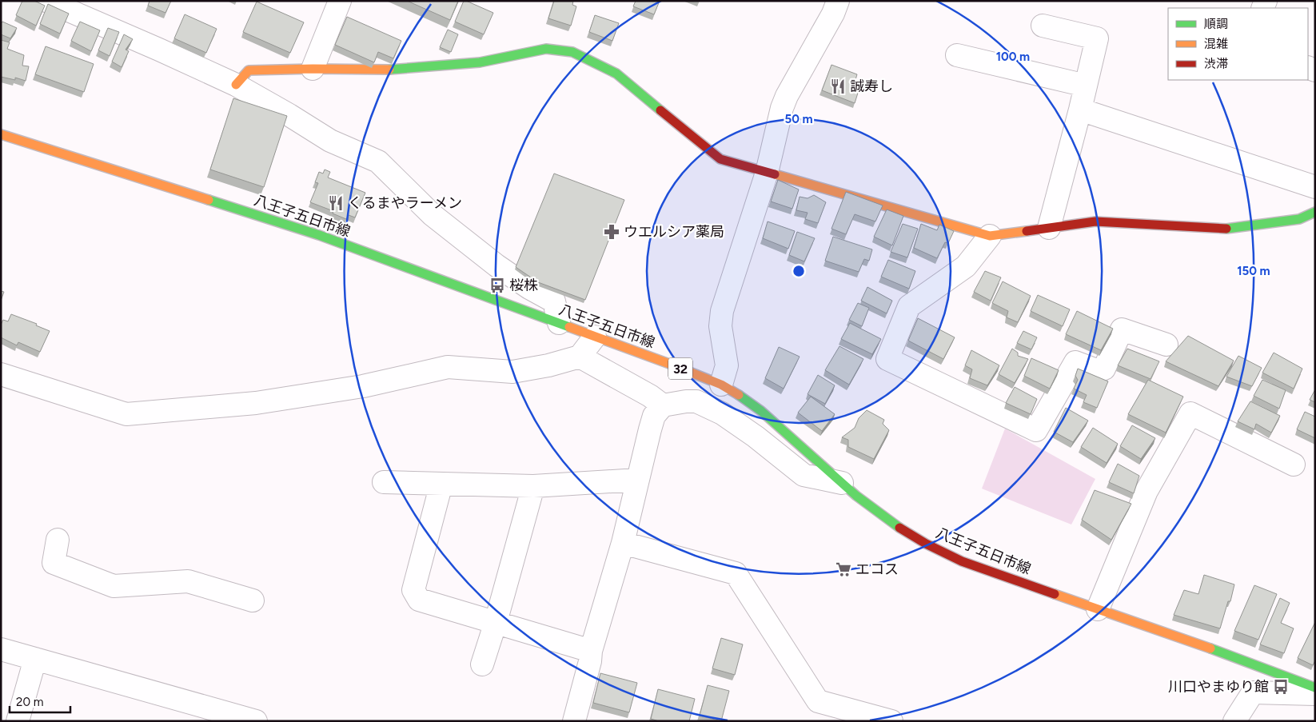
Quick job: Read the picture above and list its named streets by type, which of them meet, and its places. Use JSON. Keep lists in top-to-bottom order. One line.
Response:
{"streets":{"main road":["八王子五日市線","32"]},"places":{"restaurant":["誠寿し","くるまやラーメン"],"pharmacy":["ウエルシア薬局"],"bus stop":["桜株","川口やまゆり館"],"supermarket":["エコス"]},"legend":["順調","混雑","渋滞"],"scale_bar":"20 m","rings":["100 m","50 m","150 m"]}
